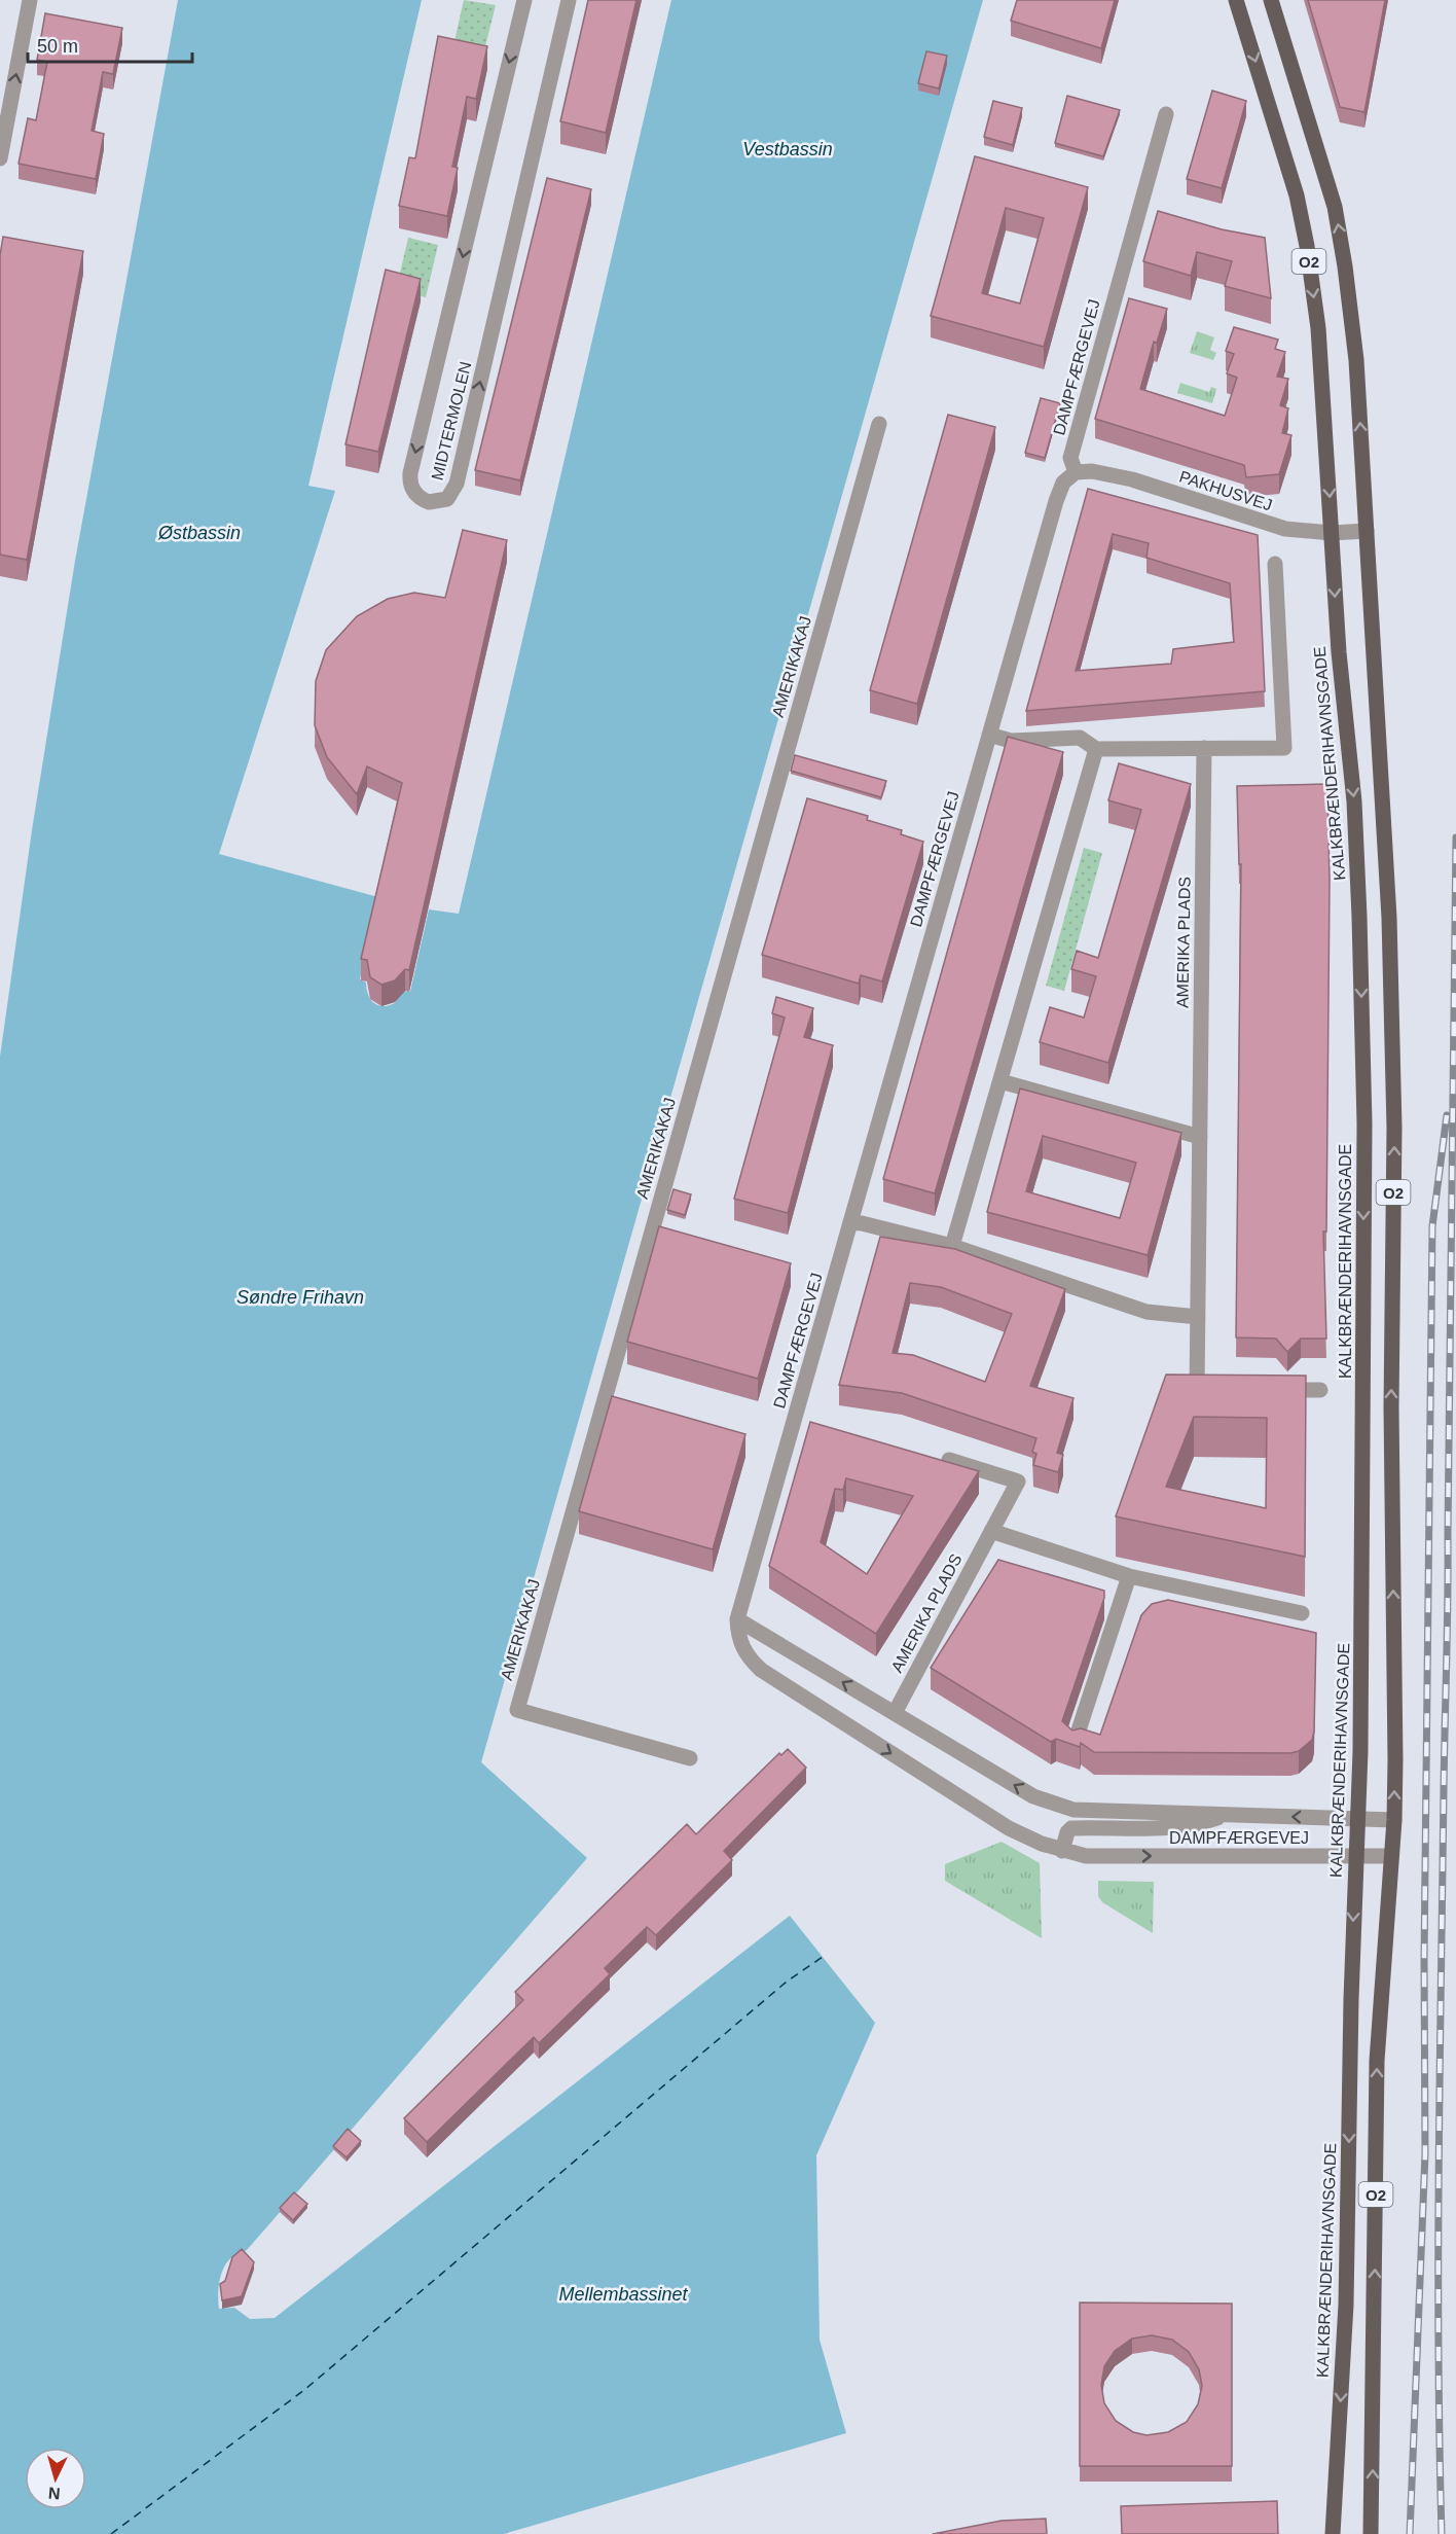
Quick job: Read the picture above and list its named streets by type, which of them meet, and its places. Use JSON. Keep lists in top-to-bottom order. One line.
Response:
{"streets":{"main road":["O2","KALKBRÆNDERIHAVNSGADE"],"street":["DAMPFÆRGEVEJ","MIDTERMOLEN","PAKHUSVEJ","AMERIKAKAJ","AMERIKA PLADS"]},"crossings":[["O2","DAMPFÆRGEVEJ"],["O2","PAKHUSVEJ"],["DAMPFÆRGEVEJ","PAKHUSVEJ"],["DAMPFÆRGEVEJ","KALKBRÆNDERIHAVNSGADE"],["DAMPFÆRGEVEJ","AMERIKA PLADS"],["PAKHUSVEJ","KALKBRÆNDERIHAVNSGADE"]],"water":["Vestbassin","Østbassin","Søndre Frihavn","Mellembassinet"],"scale_bar":"50 m","north":"bottom"}
